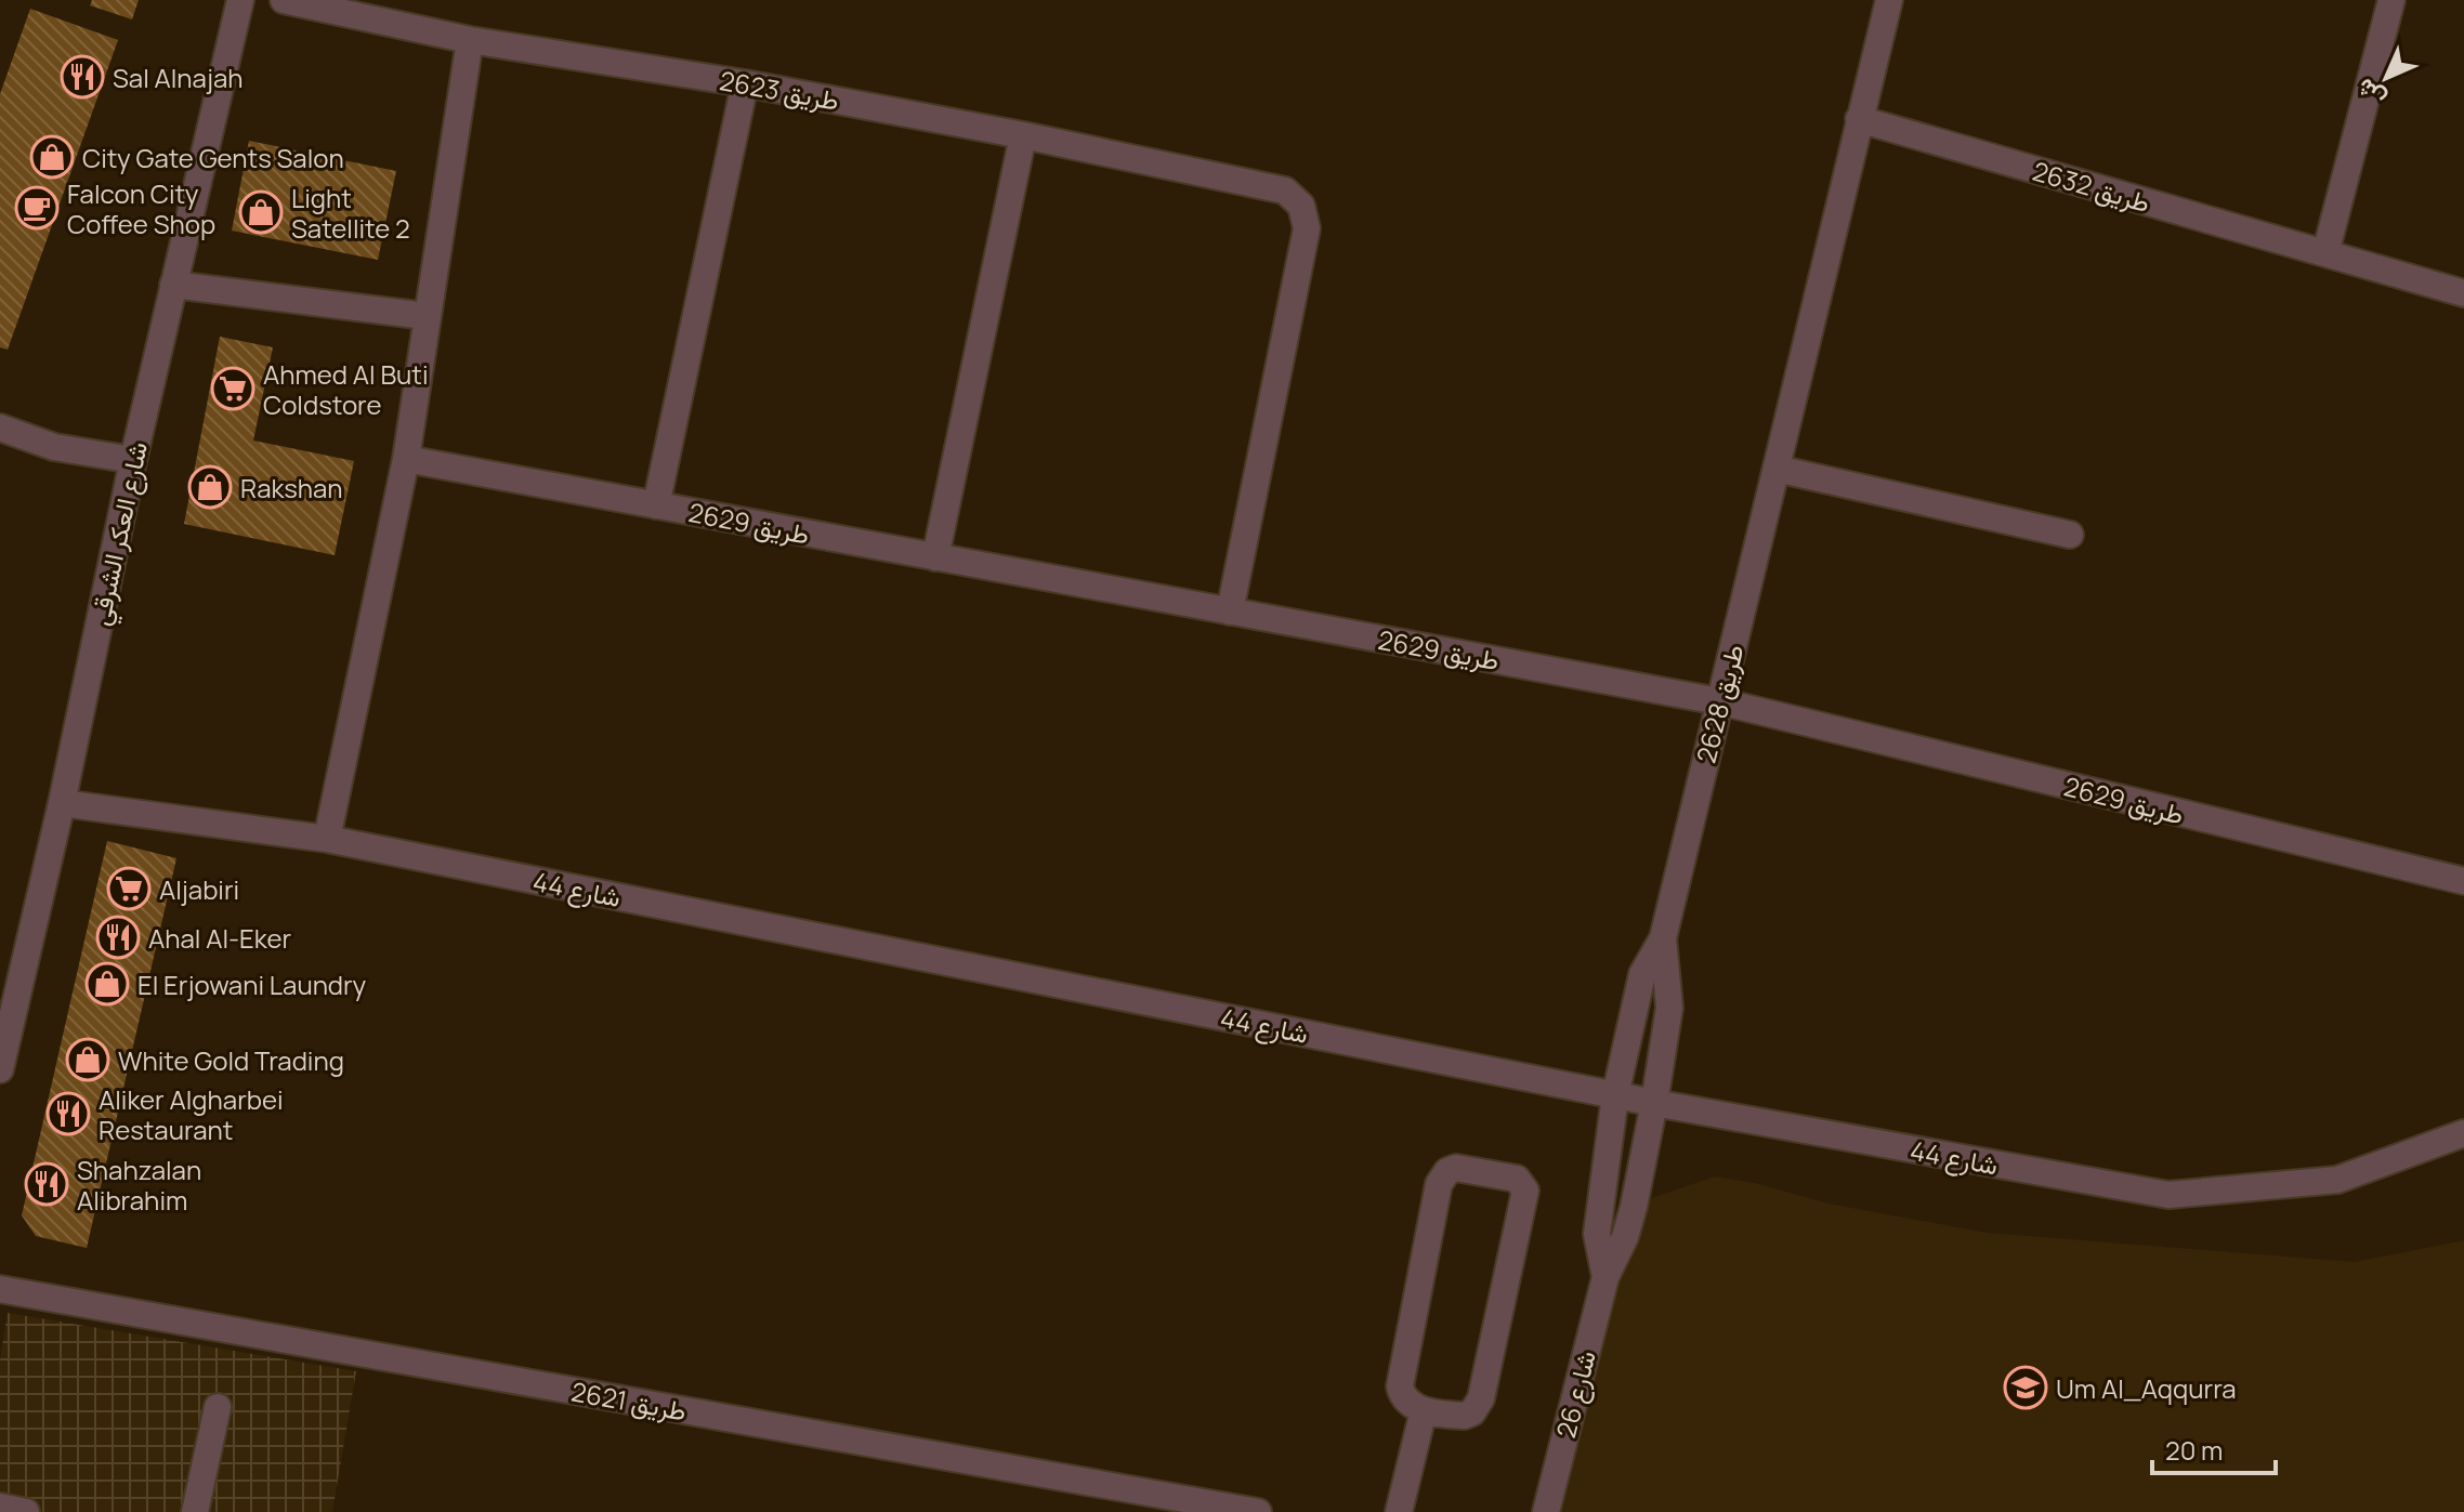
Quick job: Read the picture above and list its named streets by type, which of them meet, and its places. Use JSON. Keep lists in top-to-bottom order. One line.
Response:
{"streets":{"street":["طريق 2623","طريق 2632","طريق 2629","شارع العكر الشرقي","طريق 2628","شارع 44","شارع 26","طريق 2621"]},"crossings":[["طريق 2623","طريق 2629"],["طريق 2632","طريق 2628"],["طريق 2629","طريق 2628"],["شارع العكر الشرقي","شارع 44"],["طريق 2628","شارع 44"],["طريق 2628","شارع 26"],["شارع 44","شارع 26"]],"places":{"restaurant":["Sal Alnajah","Ahal Al-Eker","Aliker Algharbei Restaurant","Shahzalan Alibrahim"],"shop":["City Gate Gents Salon","Light Satellite 2","Rakshan","El Erjowani Laundry","White Gold Trading"],"cafe":["Falcon City Coffee Shop"],"supermarket":["Ahmed Al Buti Coldstore","Aljabiri"],"school or university":["Um Al_Aqqurra"]},"scale_bar":"20 m","north":"bottom left"}
